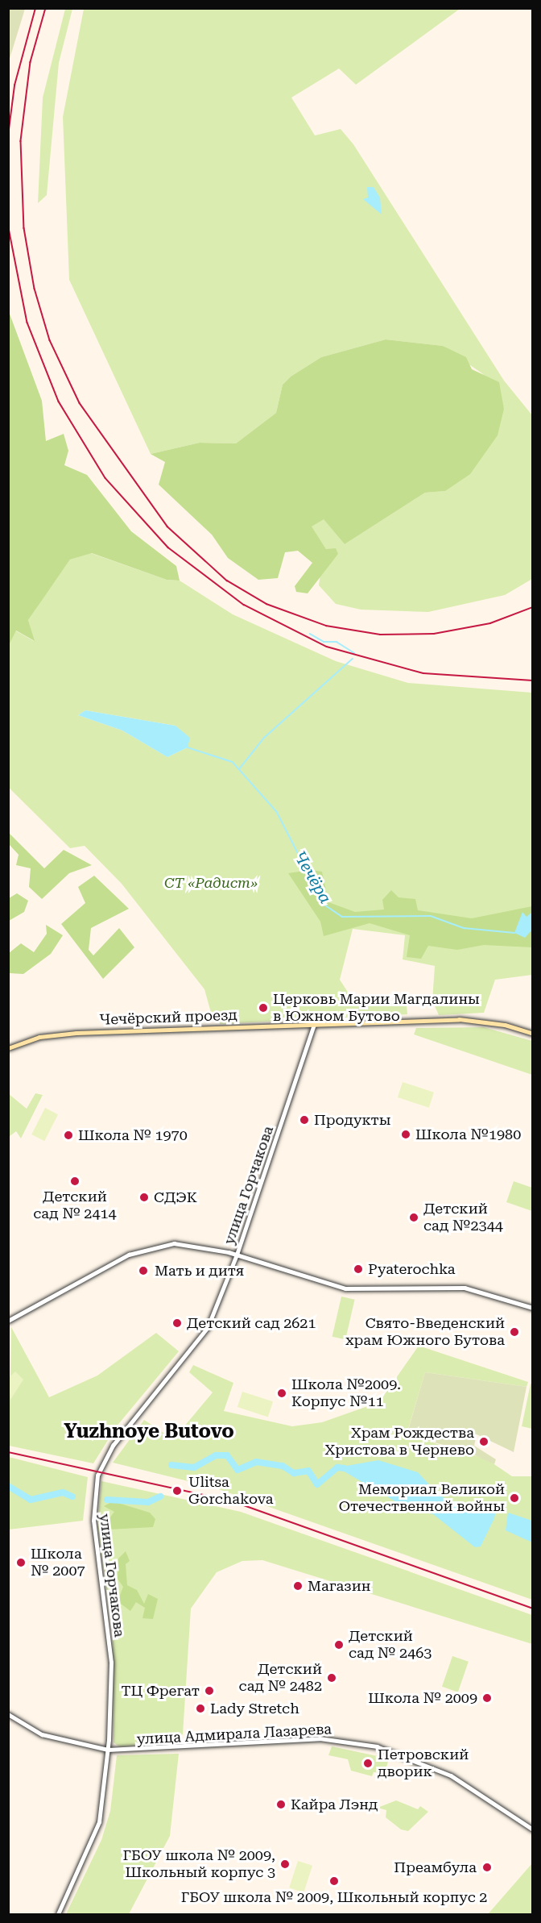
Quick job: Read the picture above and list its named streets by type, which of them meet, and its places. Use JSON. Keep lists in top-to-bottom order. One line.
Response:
{"streets":{"main road":["Чечёрский проезд"],"street":["улица Горчакова","улица Адмирала Лазарева"]},"crossings":[["Чечёрский проезд","улица Горчакова"],["улица Горчакова","улица Адмирала Лазарева"]],"districts":["Yuzhnoye Butovo"],"water":["Чечёра"],"parks":["СТ «Радист»"],"places":["Церковь Марии Магдалины в Южном Бутово","Продукты","Школа №1980","Школа № 1970","Детский сад № 2414","СДЭК","Детский сад №2344","Pyaterochka","Мать и дитя","Детский сад 2621","Свято-Введенский храм Южного Бутова","Школа №2009. Корпус №11","Храм Рождества Христова в Чернево","Ulitsa Gorchakova","Мемориал Великой Отечественной войны","Школа № 2007","Магазин","Детский сад № 2463","Детский сад № 2482","ТЦ Фрегат","Школа № 2009","Lady Stretch","Петровский дворик","Кайра Лэнд","ГБОУ школа № 2009, Школьный корпус 3","Преамбула","ГБОУ школа № 2009, Школьный корпус 2"]}
